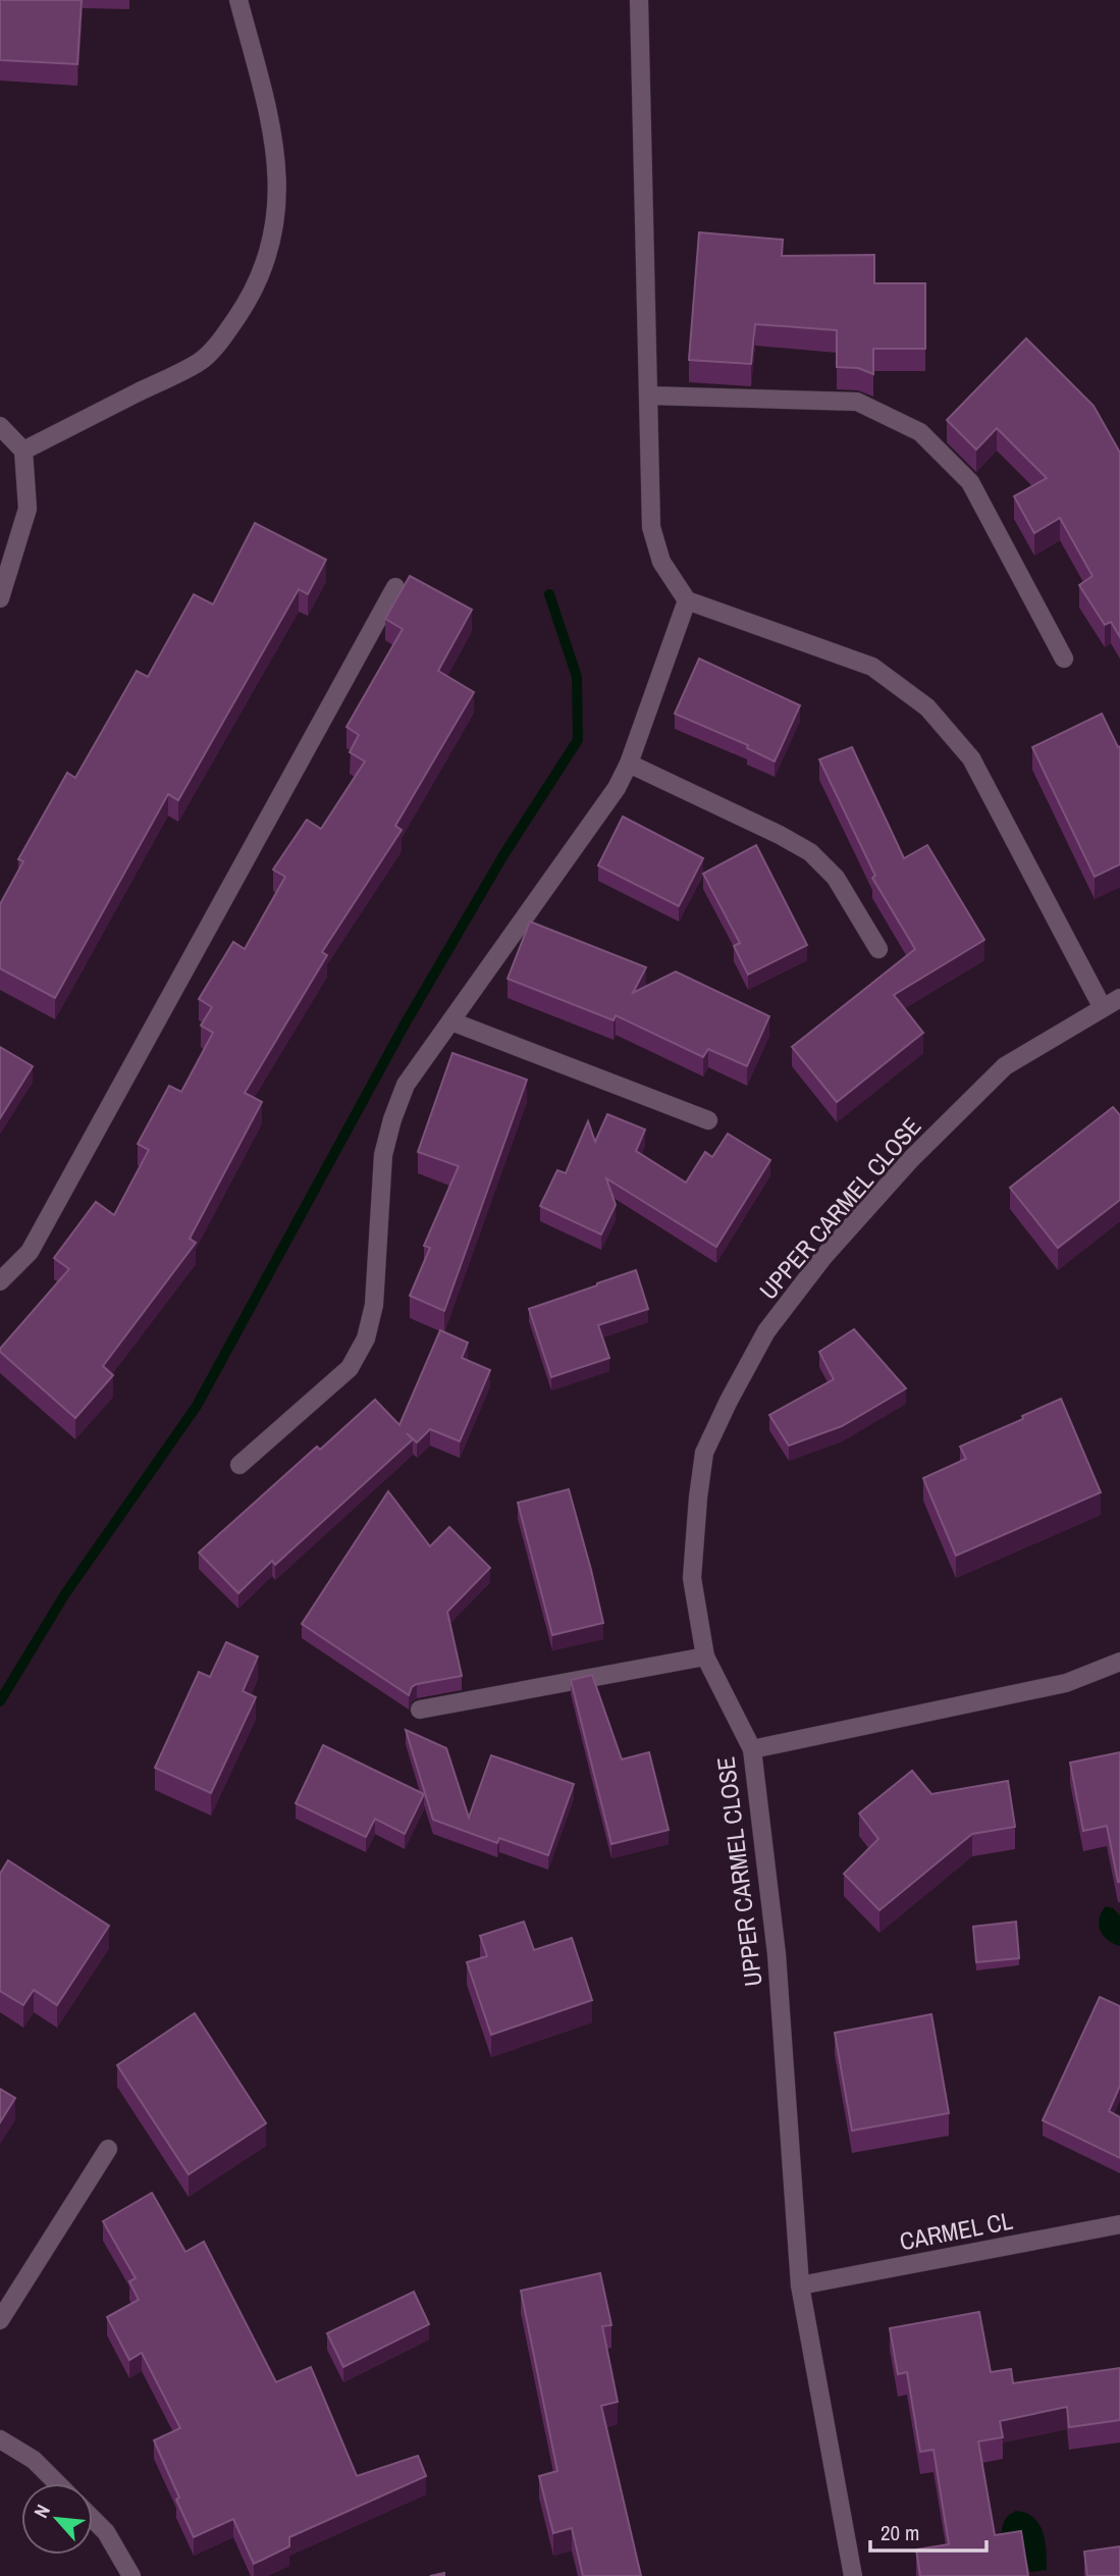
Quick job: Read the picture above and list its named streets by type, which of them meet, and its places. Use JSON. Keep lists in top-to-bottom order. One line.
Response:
{"streets":{"street":["UPPER CARMEL CLOSE","CARMEL CL"]},"crossings":[["UPPER CARMEL CLOSE","CARMEL CL"]],"scale_bar":"20 m","north":"top left"}
